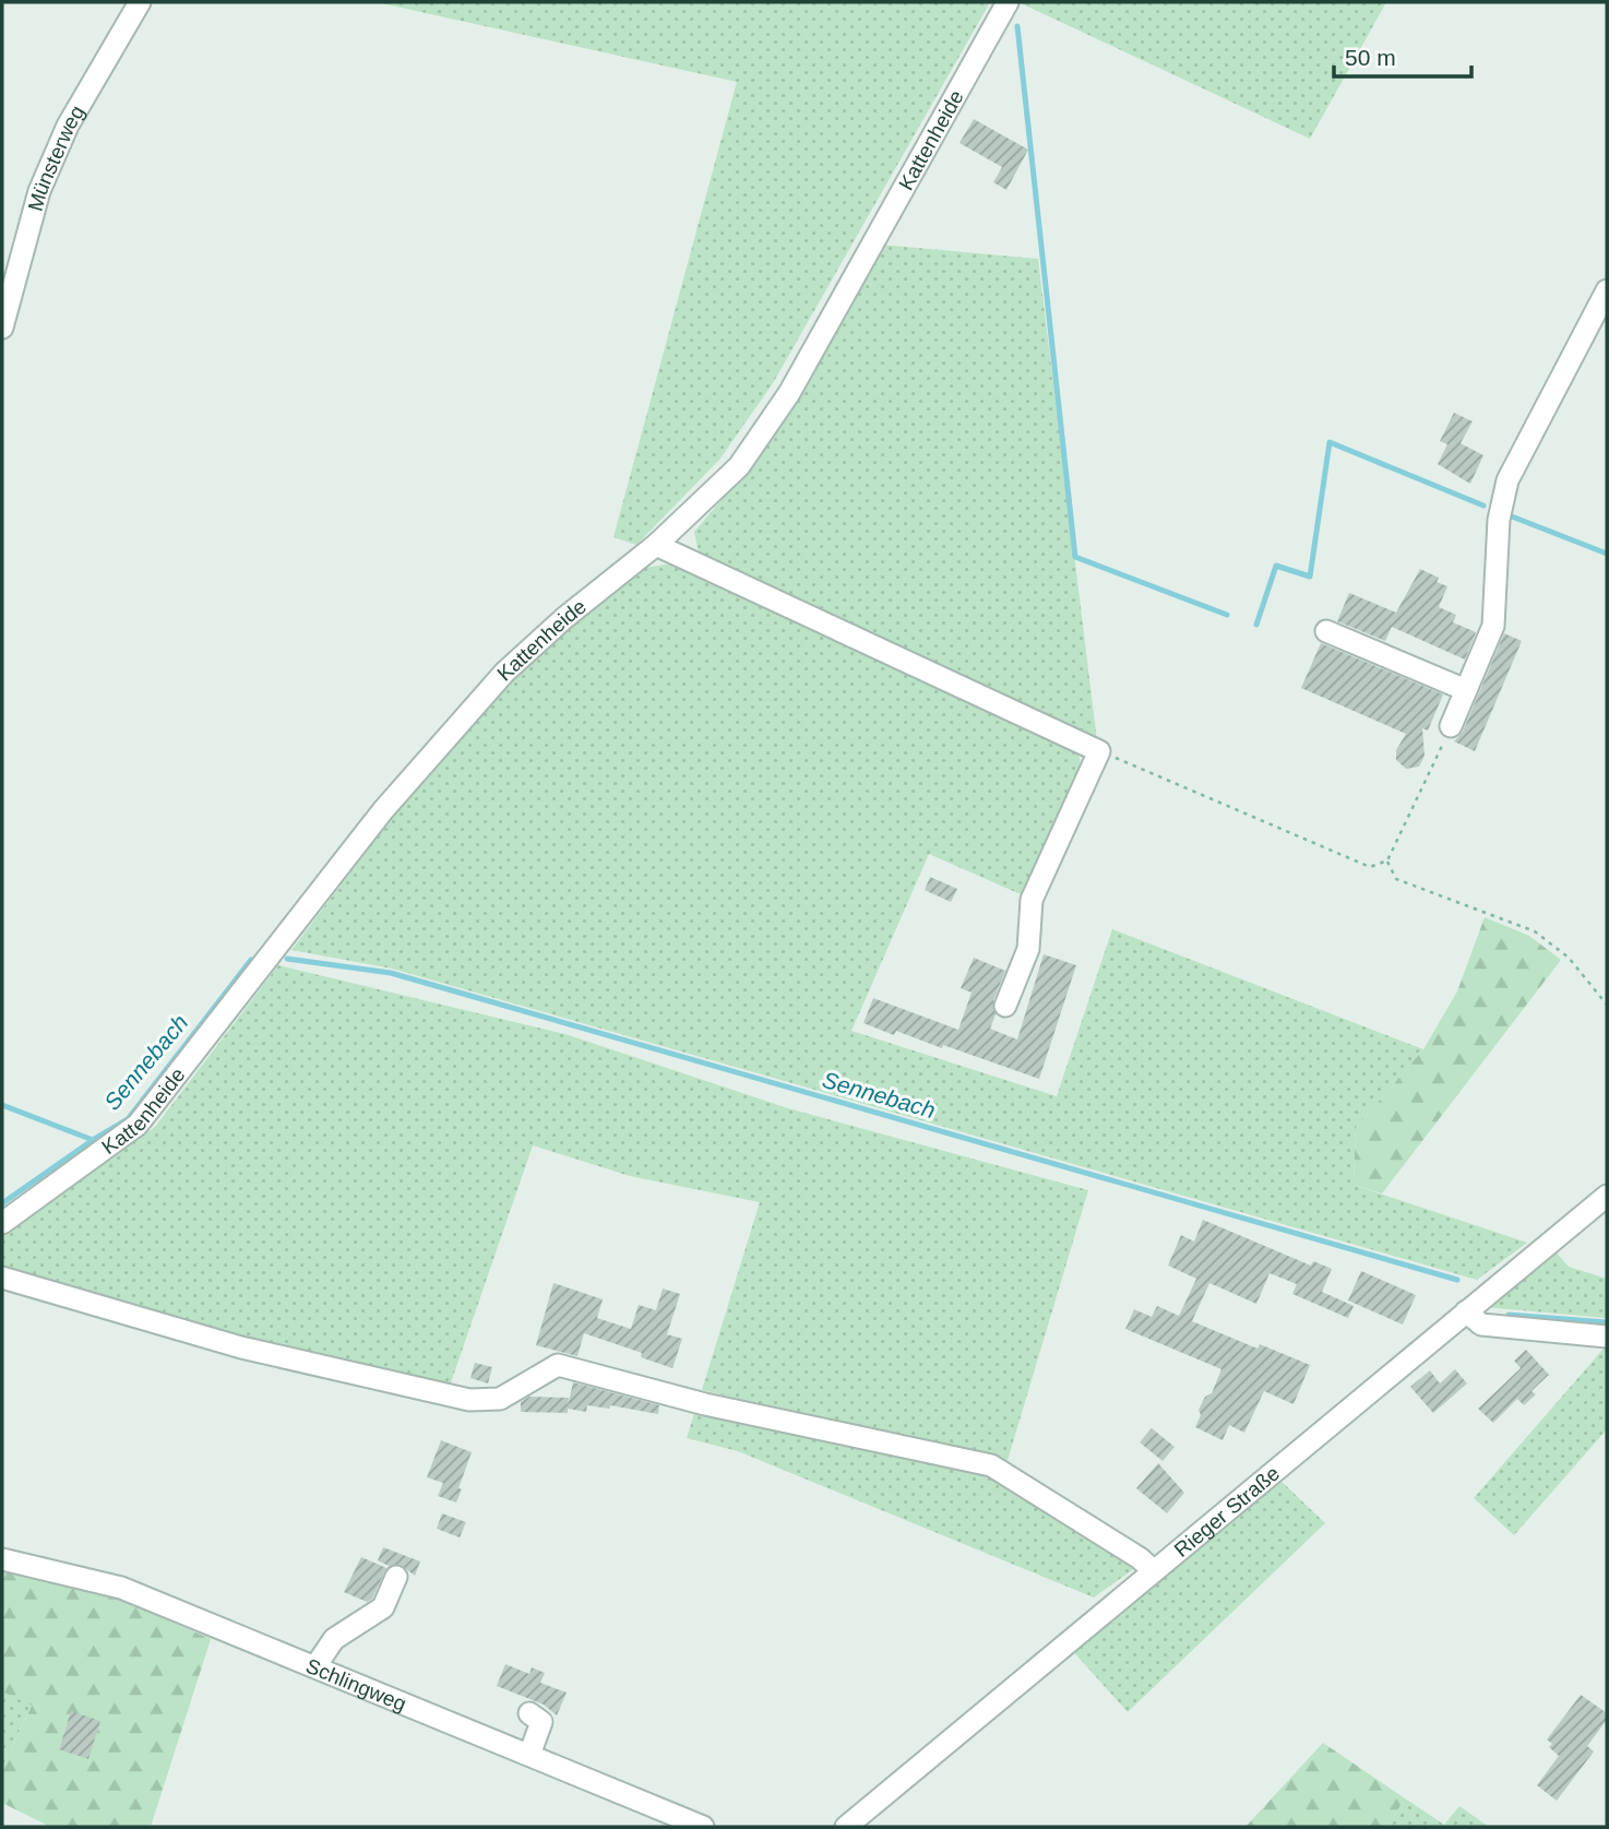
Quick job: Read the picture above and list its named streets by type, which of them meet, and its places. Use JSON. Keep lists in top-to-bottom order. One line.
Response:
{"streets":{"street":["Kattenheide","Münsterweg","Rieger Straße","Schlingweg"]},"water":["Sennebach"],"scale_bar":"50 m"}
